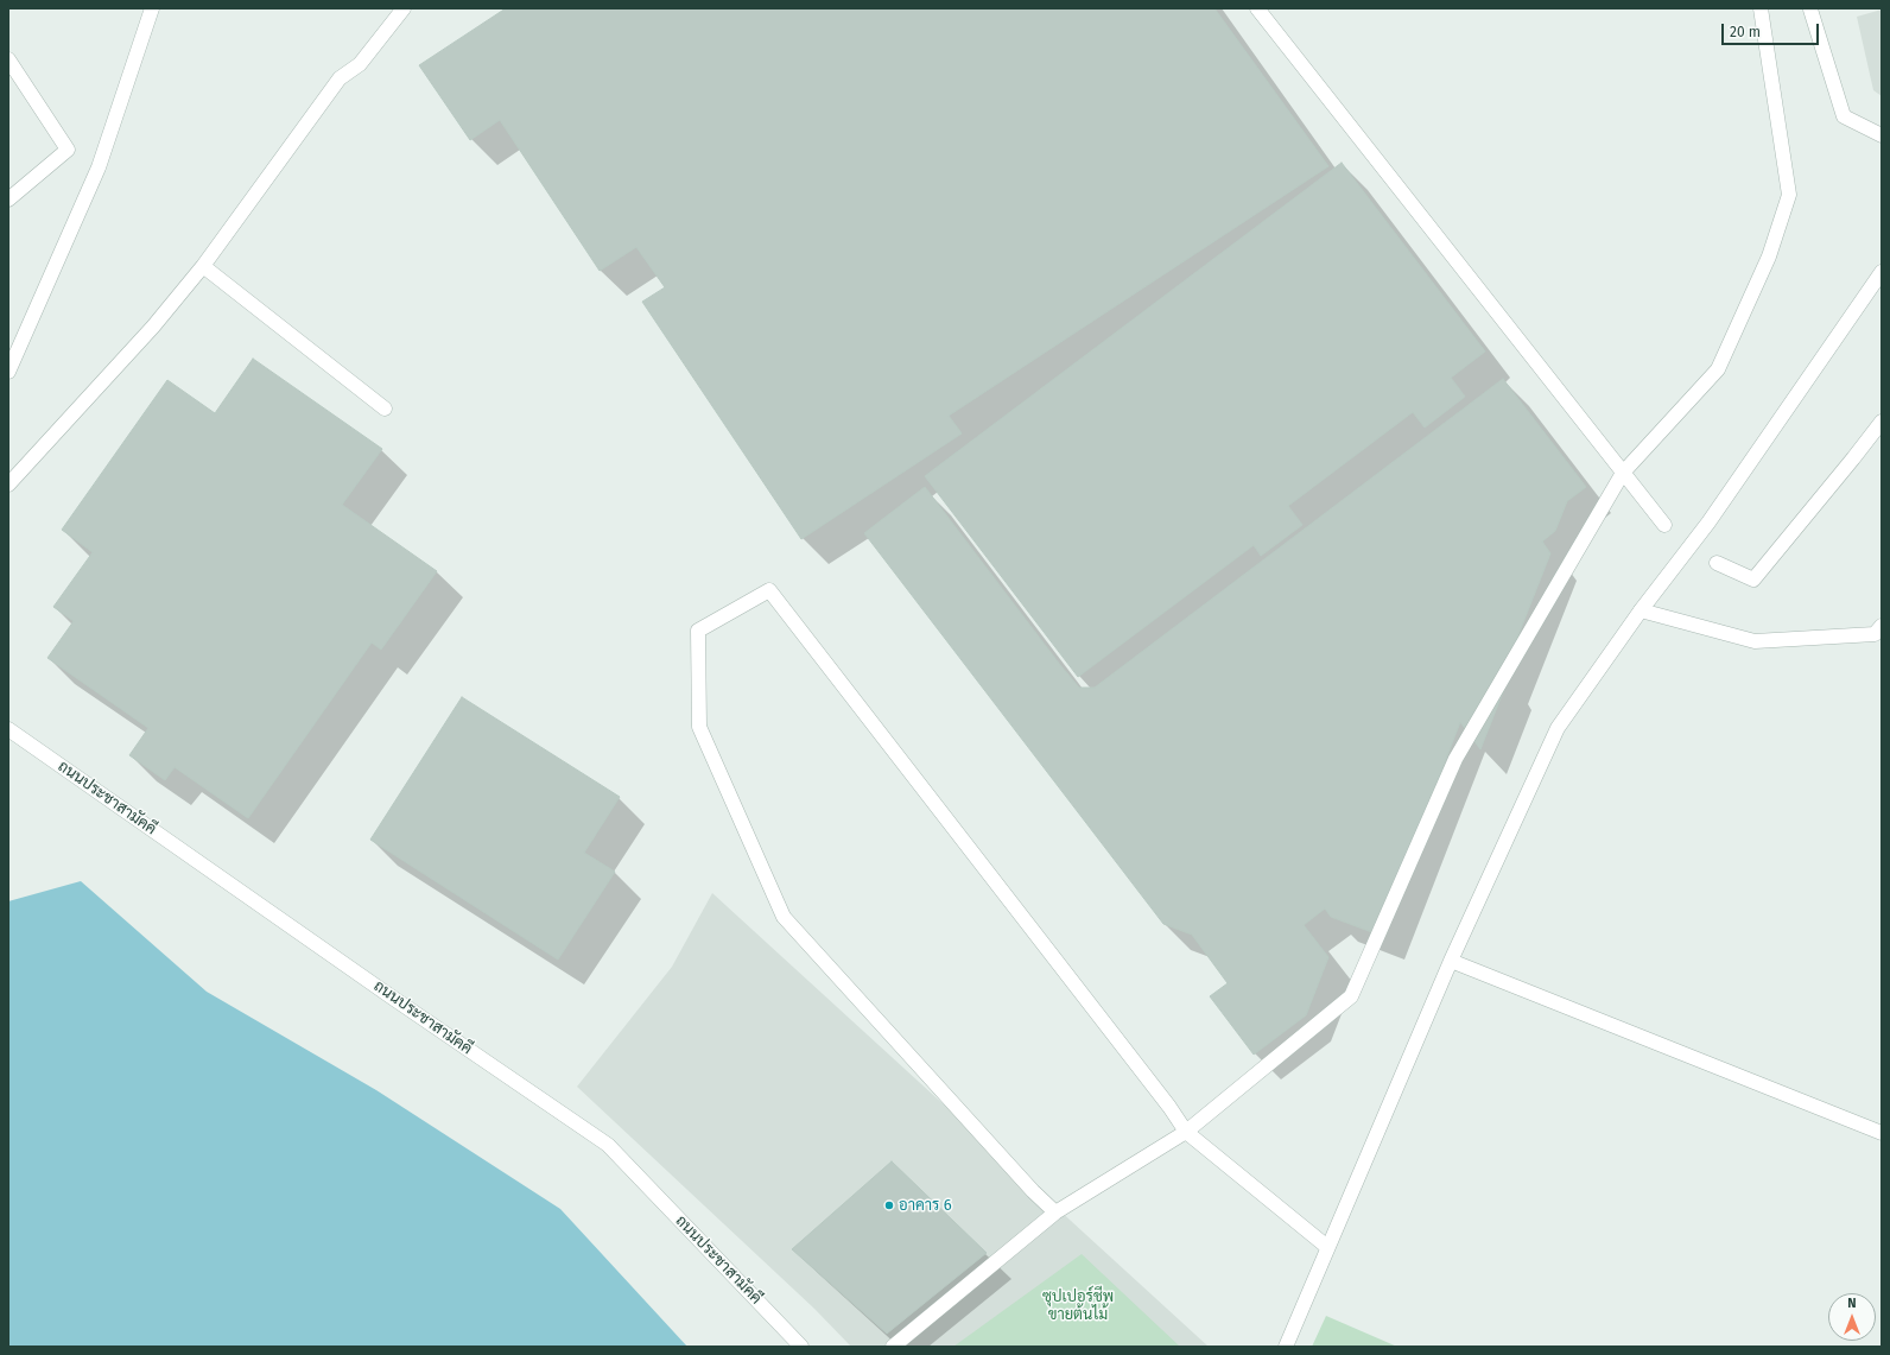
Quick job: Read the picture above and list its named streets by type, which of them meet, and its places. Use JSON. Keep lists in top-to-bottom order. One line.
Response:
{"streets":{"street":["ถนนประชาสามัคคี"]},"parks":["ซุปเปอร์ชีพ ขายต้นไม้"],"places":["อาคาร 6"],"scale_bar":"20 m","north":"top"}
